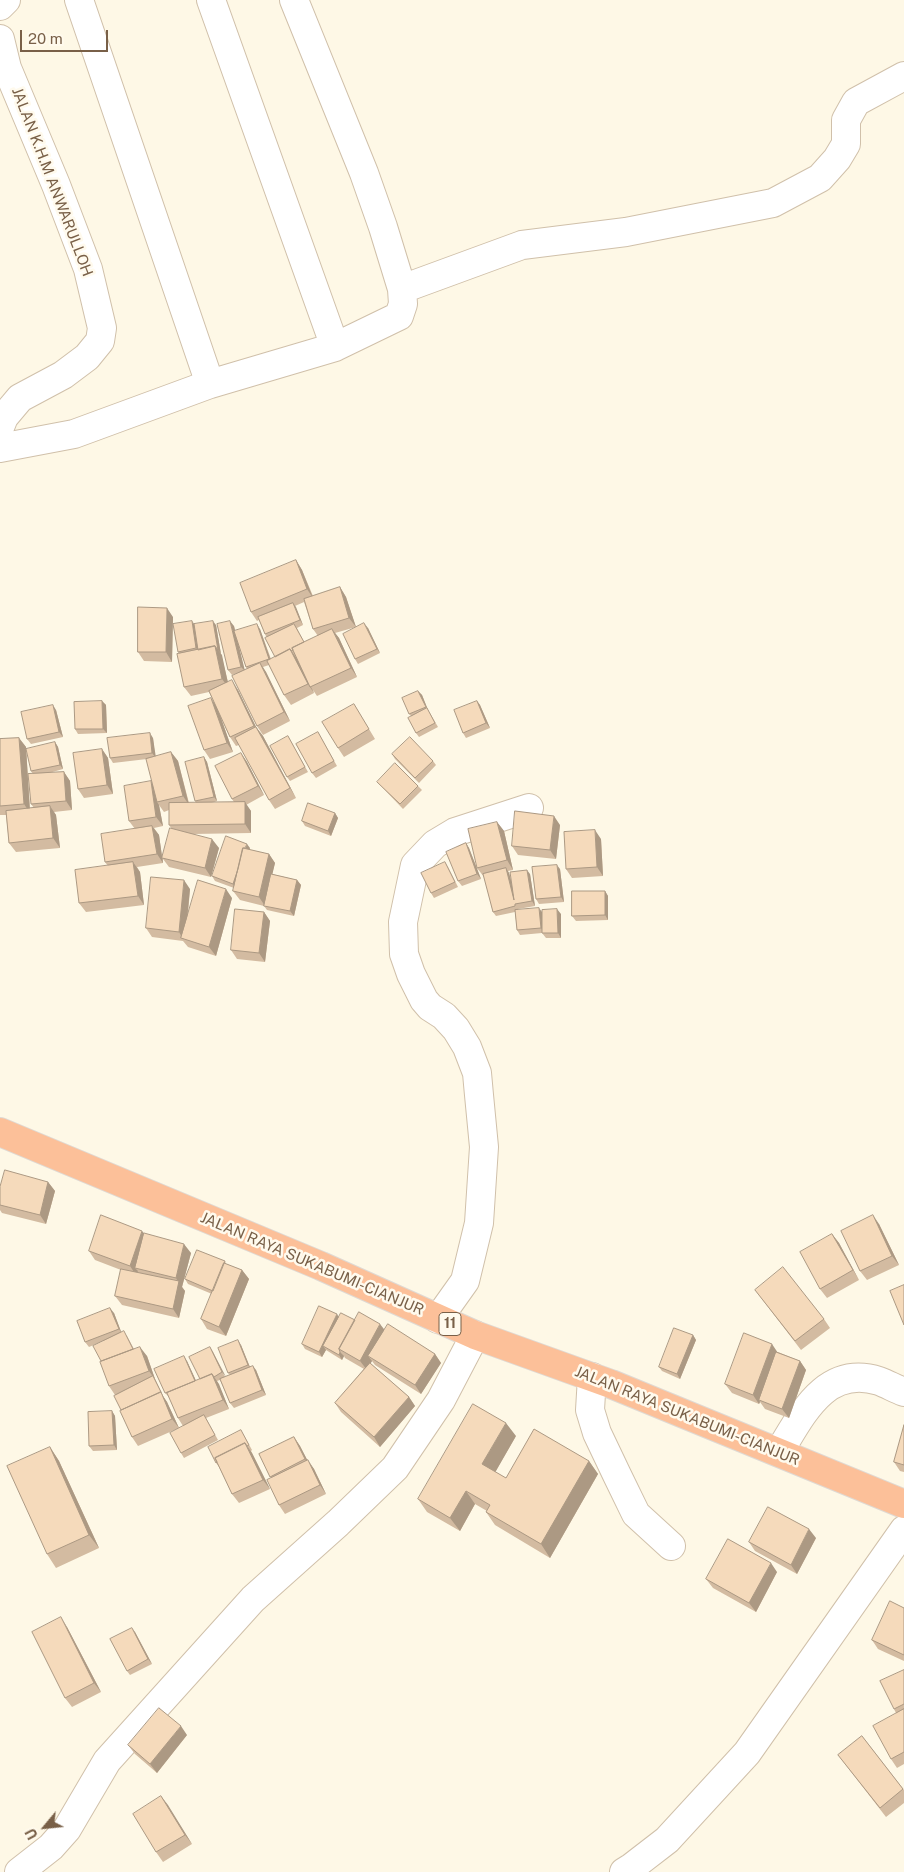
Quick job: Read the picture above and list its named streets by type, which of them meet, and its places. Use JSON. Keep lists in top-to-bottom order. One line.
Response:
{"streets":{"highway":["JALAN RAYA SUKABUMI-CIANJUR","11"],"street":["JALAN K.H.M ANWARULLOH"]},"scale_bar":"20 m","north":"bottom left"}
